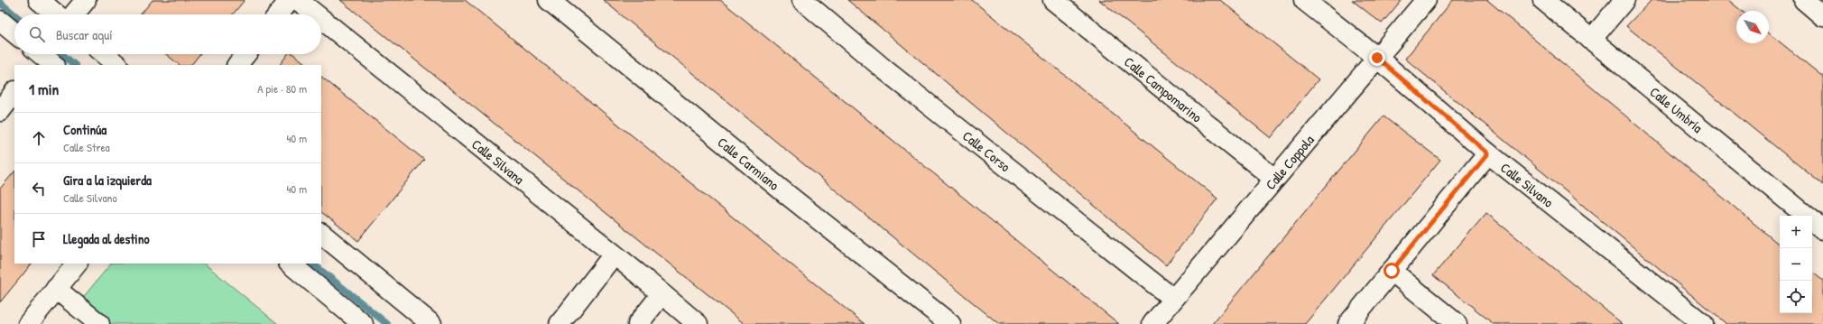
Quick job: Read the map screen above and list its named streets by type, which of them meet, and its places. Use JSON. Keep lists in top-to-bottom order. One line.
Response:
{"streets":{"street":["Calle Campomarino","Calle Umbría","Calle Corso","Calle Silvana","Calle Coppola","Calle Carmiano","Calle Silvano"]},"crossings":[["Calle Campomarino","Calle Coppola"],["Calle Corso","Calle Coppola"],["Calle Coppola","Calle Silvano"]],"north":"bottom right","page":{"search":"Buscar aquí","heading":["1 min","A pie · 80 m"],"list":[["Continúa","Calle Strea","40 m"],["Gira a la izquierda","Calle Silvano","40 m"],"Llegada al destino"],"map_buttons":["+","−"]}}
